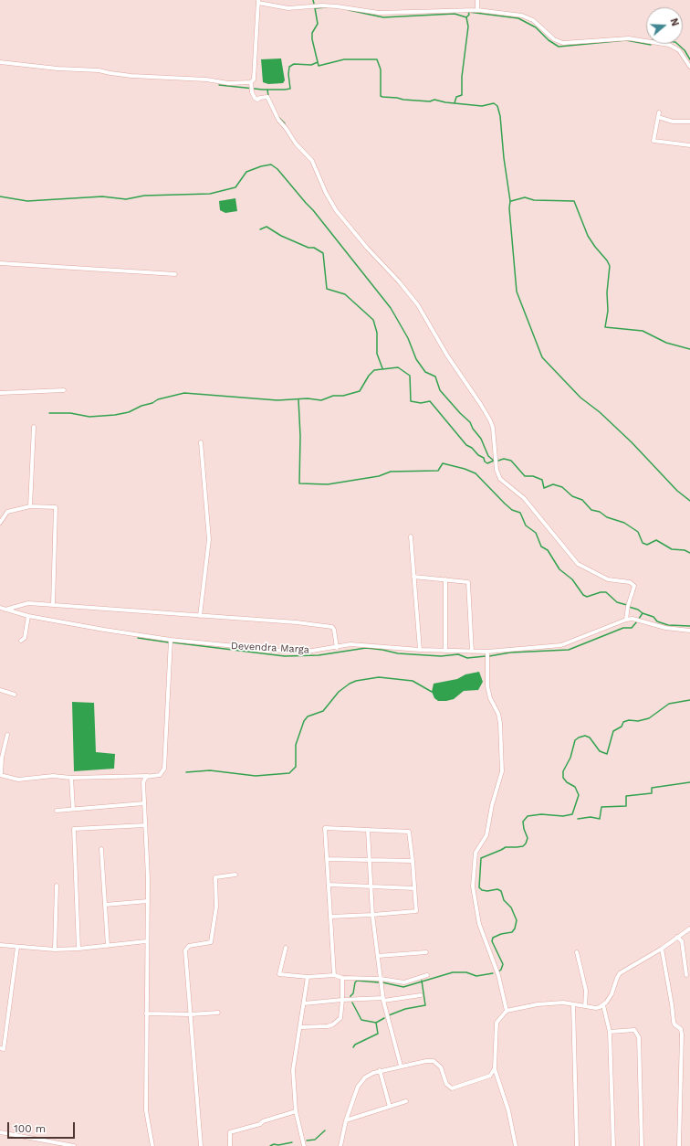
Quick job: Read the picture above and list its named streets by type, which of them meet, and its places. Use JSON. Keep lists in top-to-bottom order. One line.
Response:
{"streets":{"street":["Devendra Marga"]},"scale_bar":"100 m","north":"right"}
